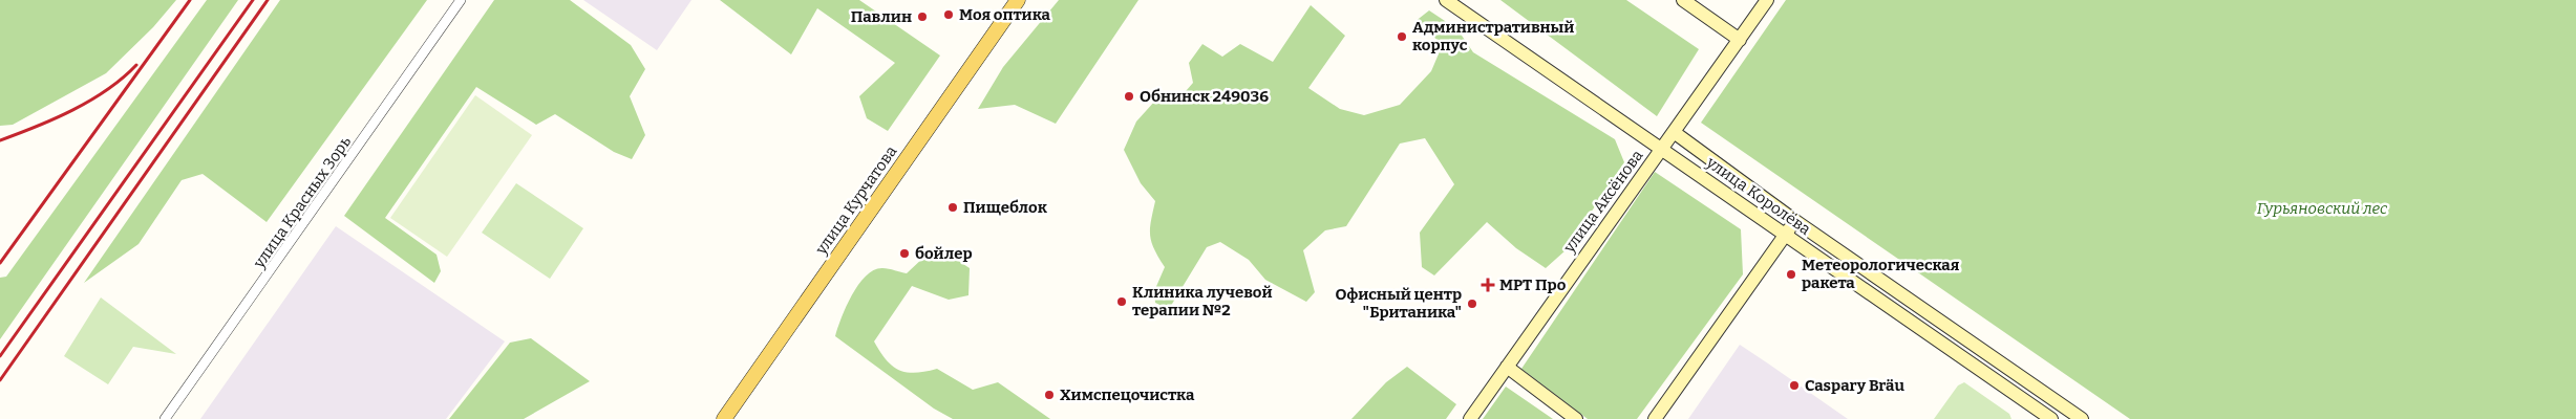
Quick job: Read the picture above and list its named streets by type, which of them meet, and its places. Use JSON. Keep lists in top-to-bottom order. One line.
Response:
{"streets":{"main road":["улица Королёва","улица Курчатова","улица Аксёнова"],"street":["улица Красных Зорь"]},"crossings":[["улица Королёва","улица Аксёнова"]],"parks":["Гурьяновский лес"],"places":{"other":["Моя оптика","Павлин","Административный корпус","Обнинск 249036","Пищеблок","бойлер","Метеорологическая ракета","Клиника лучевой терапии №2","Офисный центр \"Британика\"","Caspary Bräu","Химспецочистка"],"health":["МРТ Про"]}}
